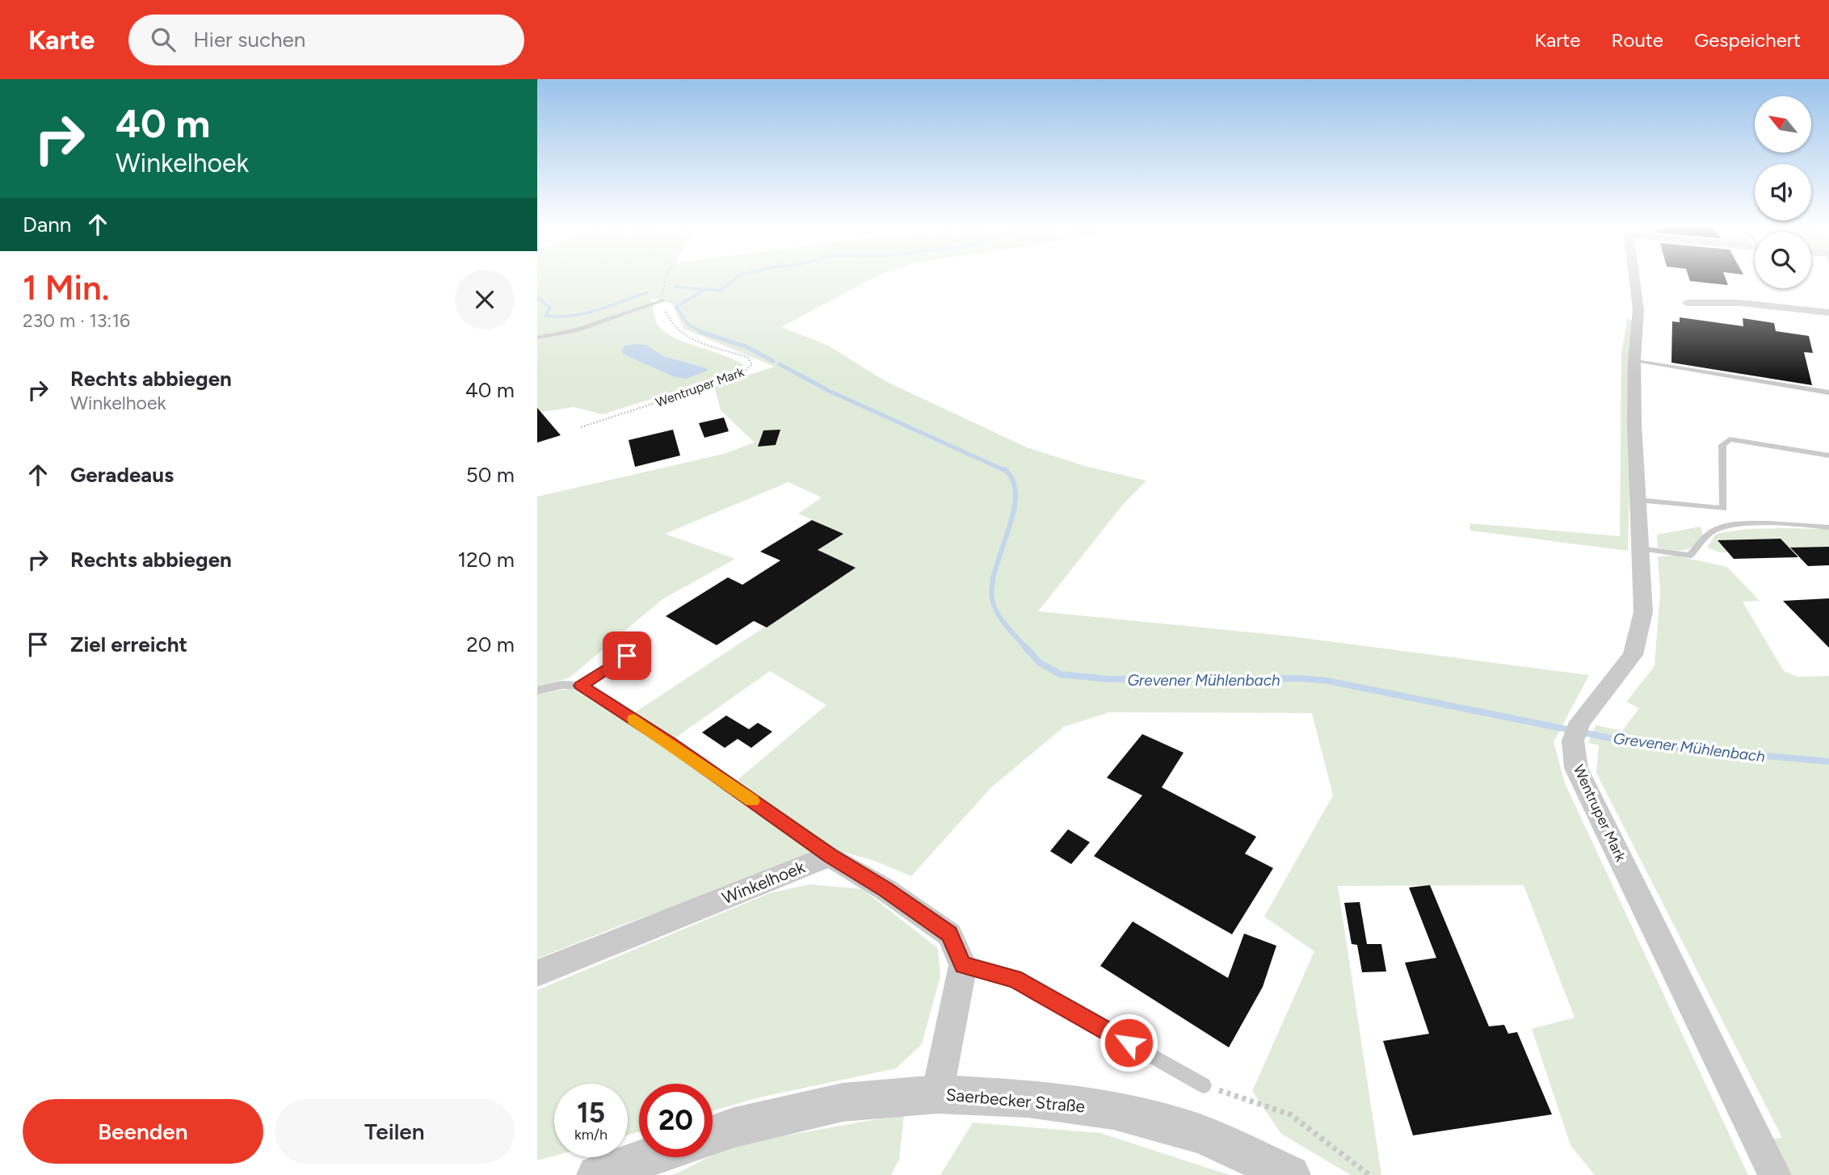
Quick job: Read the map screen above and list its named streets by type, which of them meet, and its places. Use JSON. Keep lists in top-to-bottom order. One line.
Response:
{"streets":{"street":["Wentruper Mark","Winkelhoek","Saerbecker Straße"]},"water":["Grevener Mühlenbach"],"north":"top left","page":{"header":"Karte","search":"Hier suchen","nav":["Karte","Route","Gespeichert"],"turn":["40 m","Winkelhoek"],"then":"Dann","heading":["1 Min.","230 m · 13:16"],"list":[{"name":"Rechts abbiegen","note":"Winkelhoek","value":"40 m"},{"name":"Geradeaus","value":"50 m"},{"name":"Rechts abbiegen","value":"120 m"},{"name":"Ziel erreicht","value":"20 m"}],"speed":"15 km/h","limit":"20","buttons":["Beenden","Teilen"]}}
